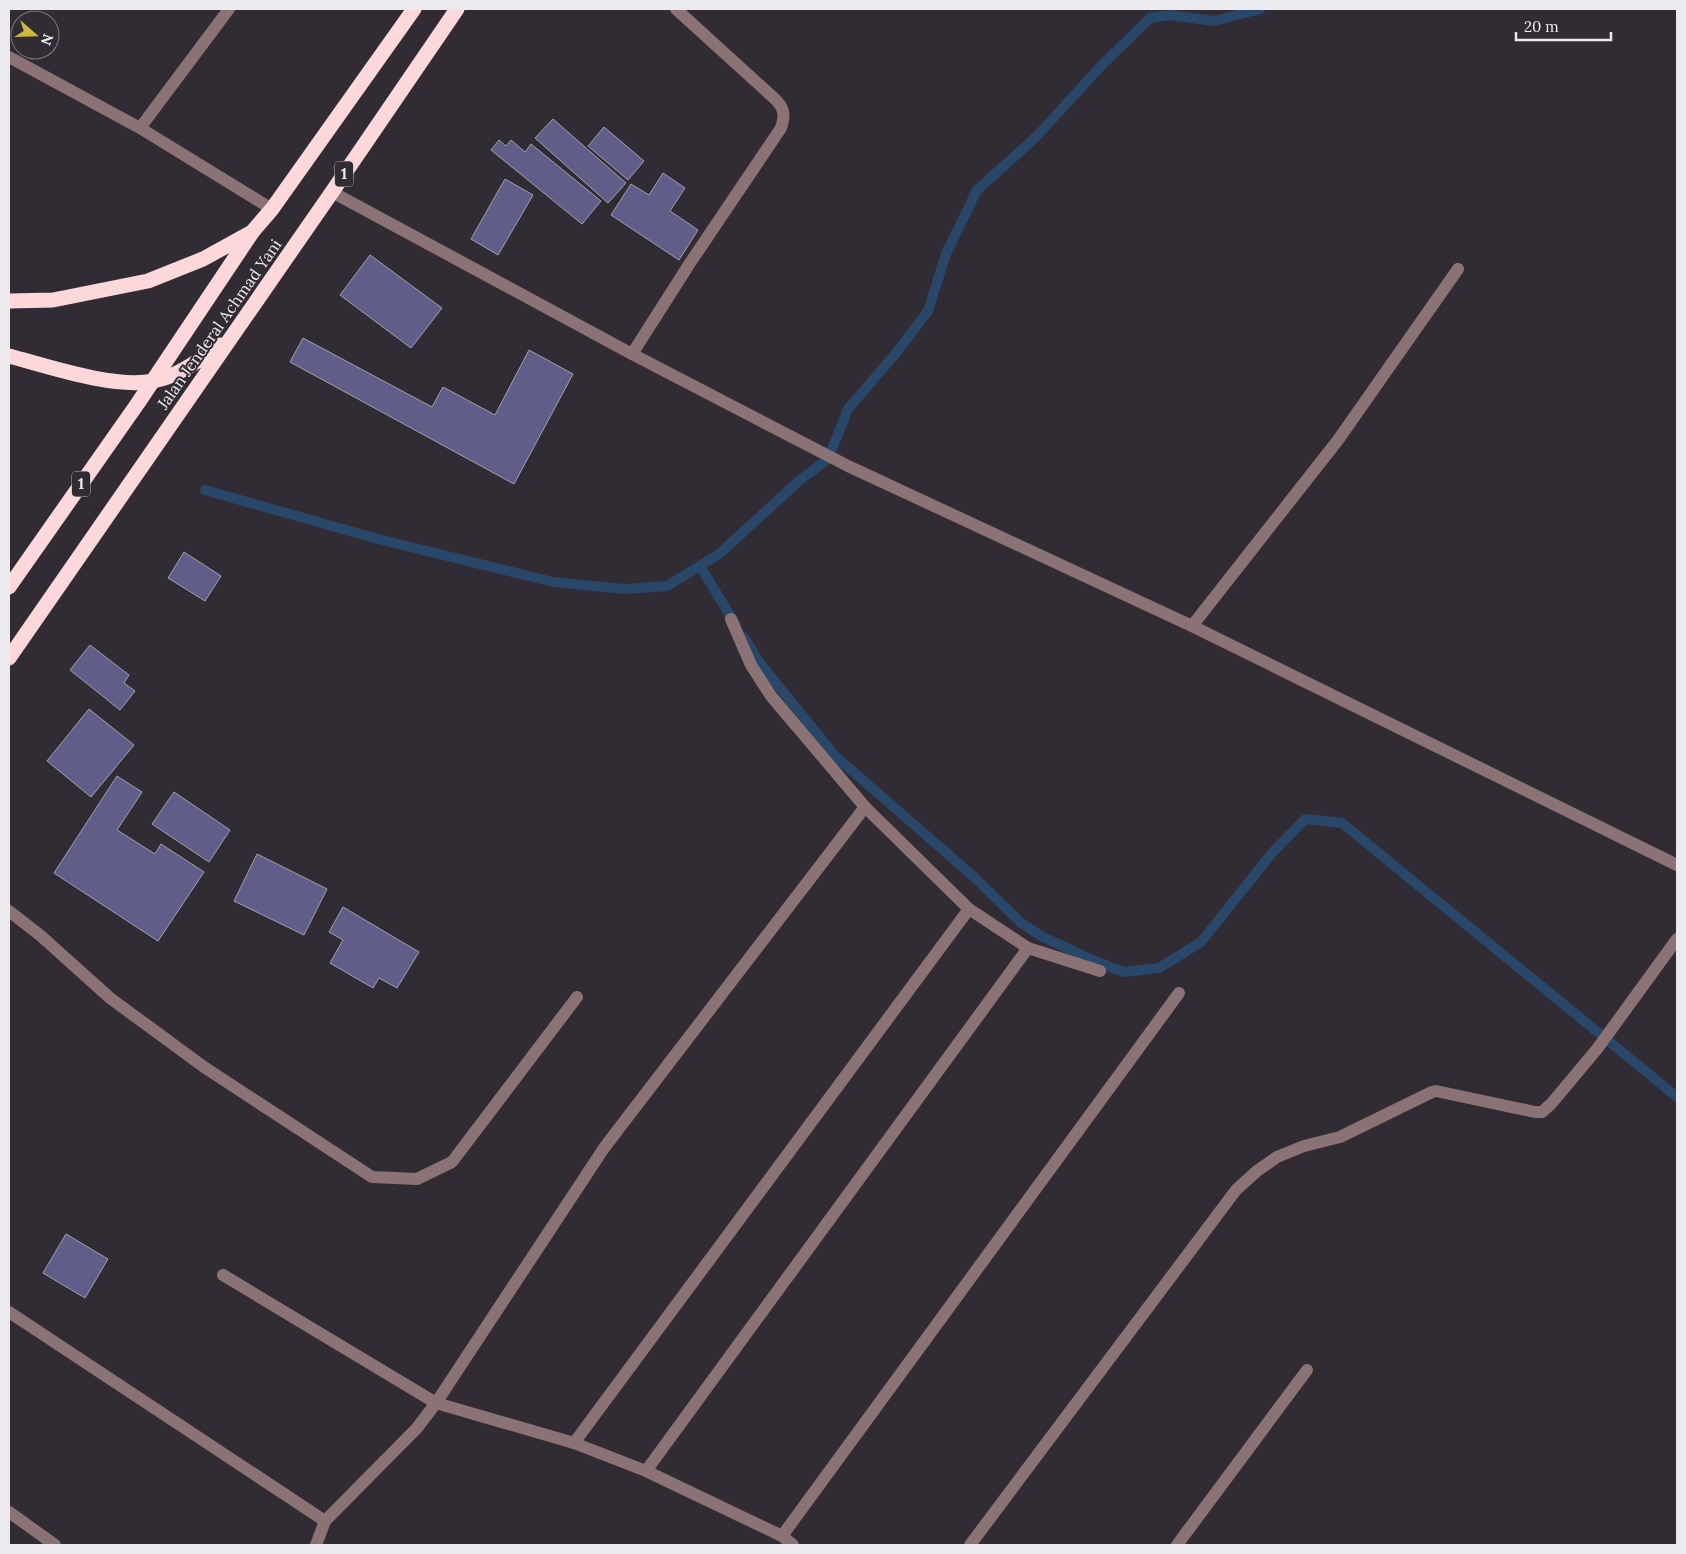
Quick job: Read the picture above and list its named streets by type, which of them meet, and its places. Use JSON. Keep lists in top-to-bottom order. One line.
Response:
{"streets":{"highway":["1","Jalan Jenderal Achmad Yani"]},"scale_bar":"20 m","north":"right"}
